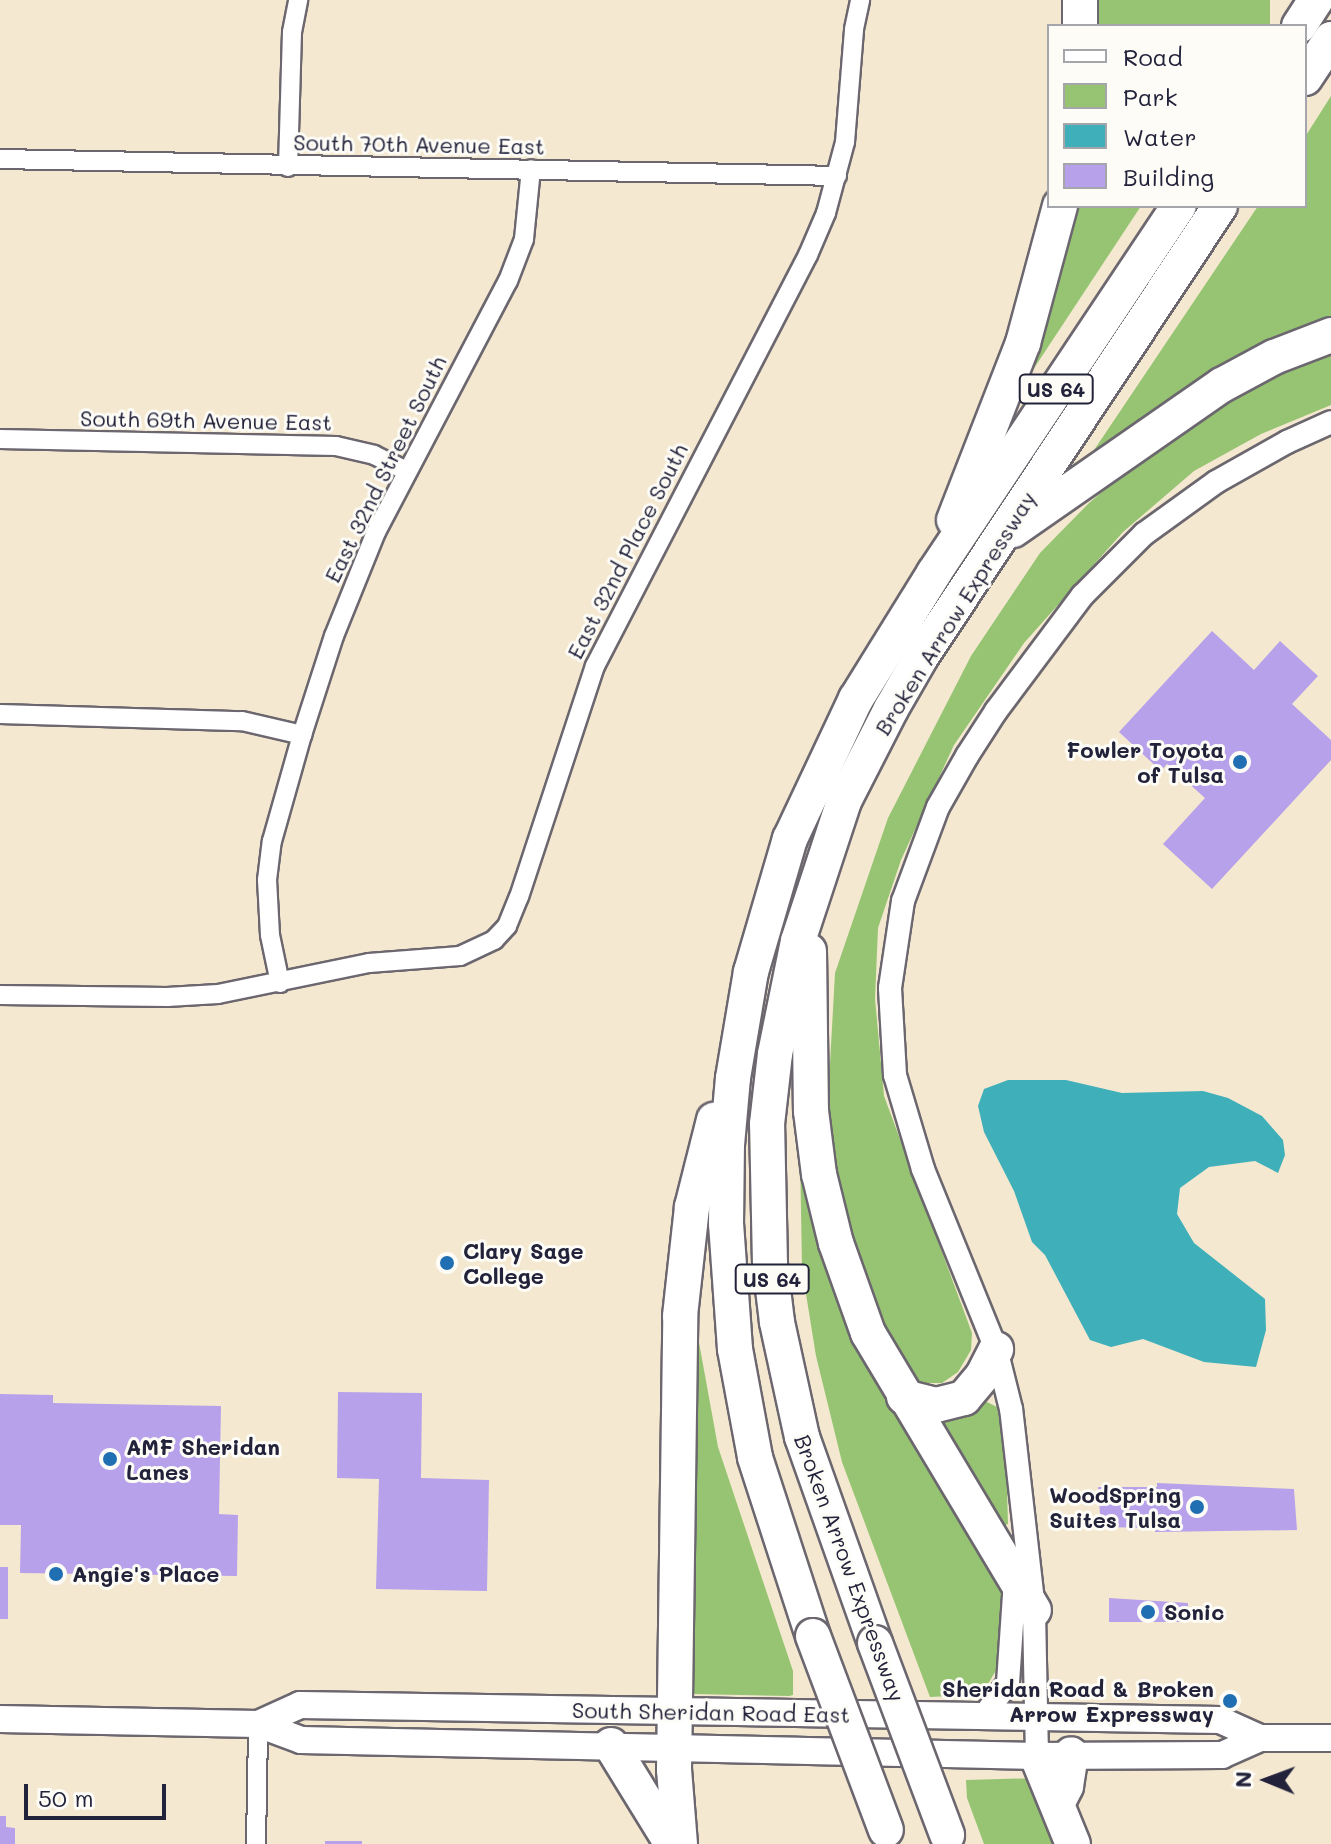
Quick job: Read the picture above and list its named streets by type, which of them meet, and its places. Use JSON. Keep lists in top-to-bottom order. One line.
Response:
{"streets":{"highway":["US 64","Broken Arrow Expressway"],"main road":["South Sheridan Road East"],"street":["South 70th Avenue East","South 69th Avenue East","East 32nd Street South","East 32nd Place South"]},"crossings":[["South 70th Avenue East","East 32nd Street South"],["South 70th Avenue East","East 32nd Place South"],["South 69th Avenue East","East 32nd Street South"],["East 32nd Street South","East 32nd Place South"]],"places":["Fowler Toyota of Tulsa","Clary Sage College","AMF Sheridan Lanes","WoodSpring Suites Tulsa","Angie's Place","Sonic","Sheridan Road & Broken Arrow Expressway"],"legend":["Road","Park","Water","Building"],"scale_bar":"50 m","north":"left"}
